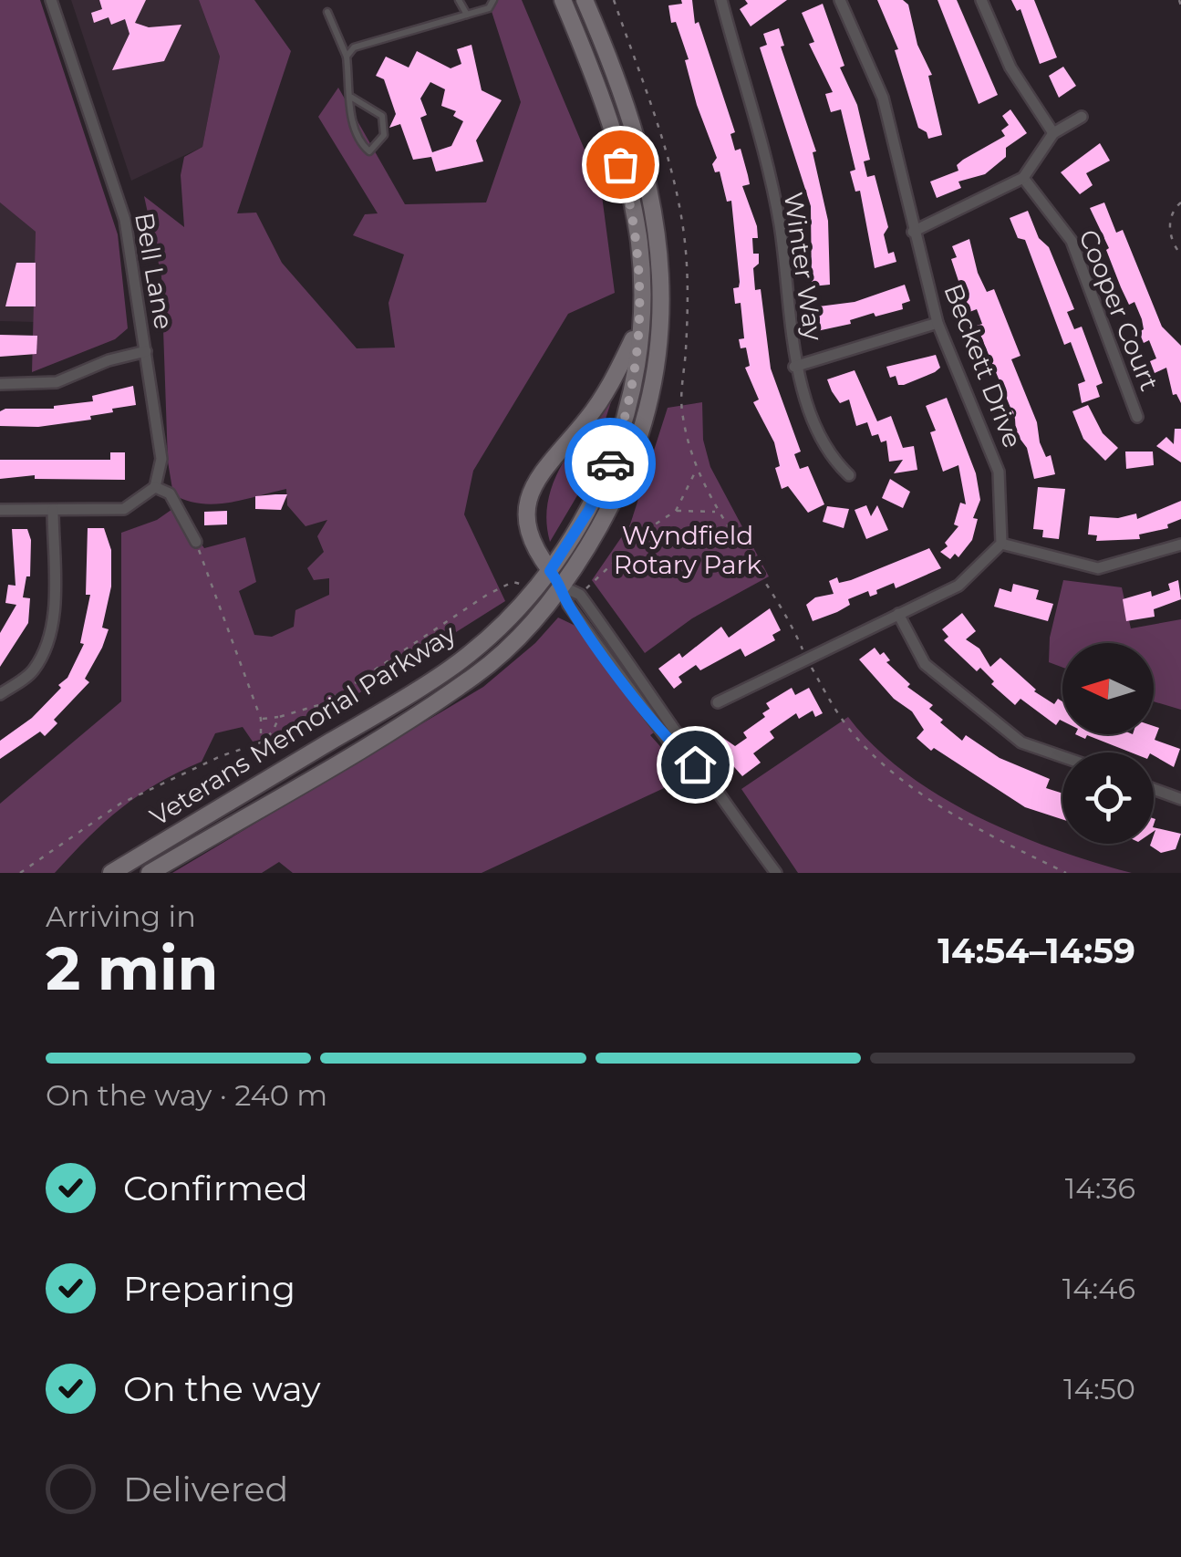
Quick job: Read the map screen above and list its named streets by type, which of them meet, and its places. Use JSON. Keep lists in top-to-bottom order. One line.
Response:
{"streets":{"main road":["Veterans Memorial Parkway"],"street":["Winter Way","Bell Lane","Cooper Court","Beckett Drive"]},"parks":["Wyndfield Rotary Park"],"north":"left","page":{"heading":["2 min","Arriving in","14:54–14:59"],"bar":"On the way · 240 m","list":[["Confirmed","14:36"],["Preparing","14:46"],["On the way","14:50"],"Delivered"]}}
